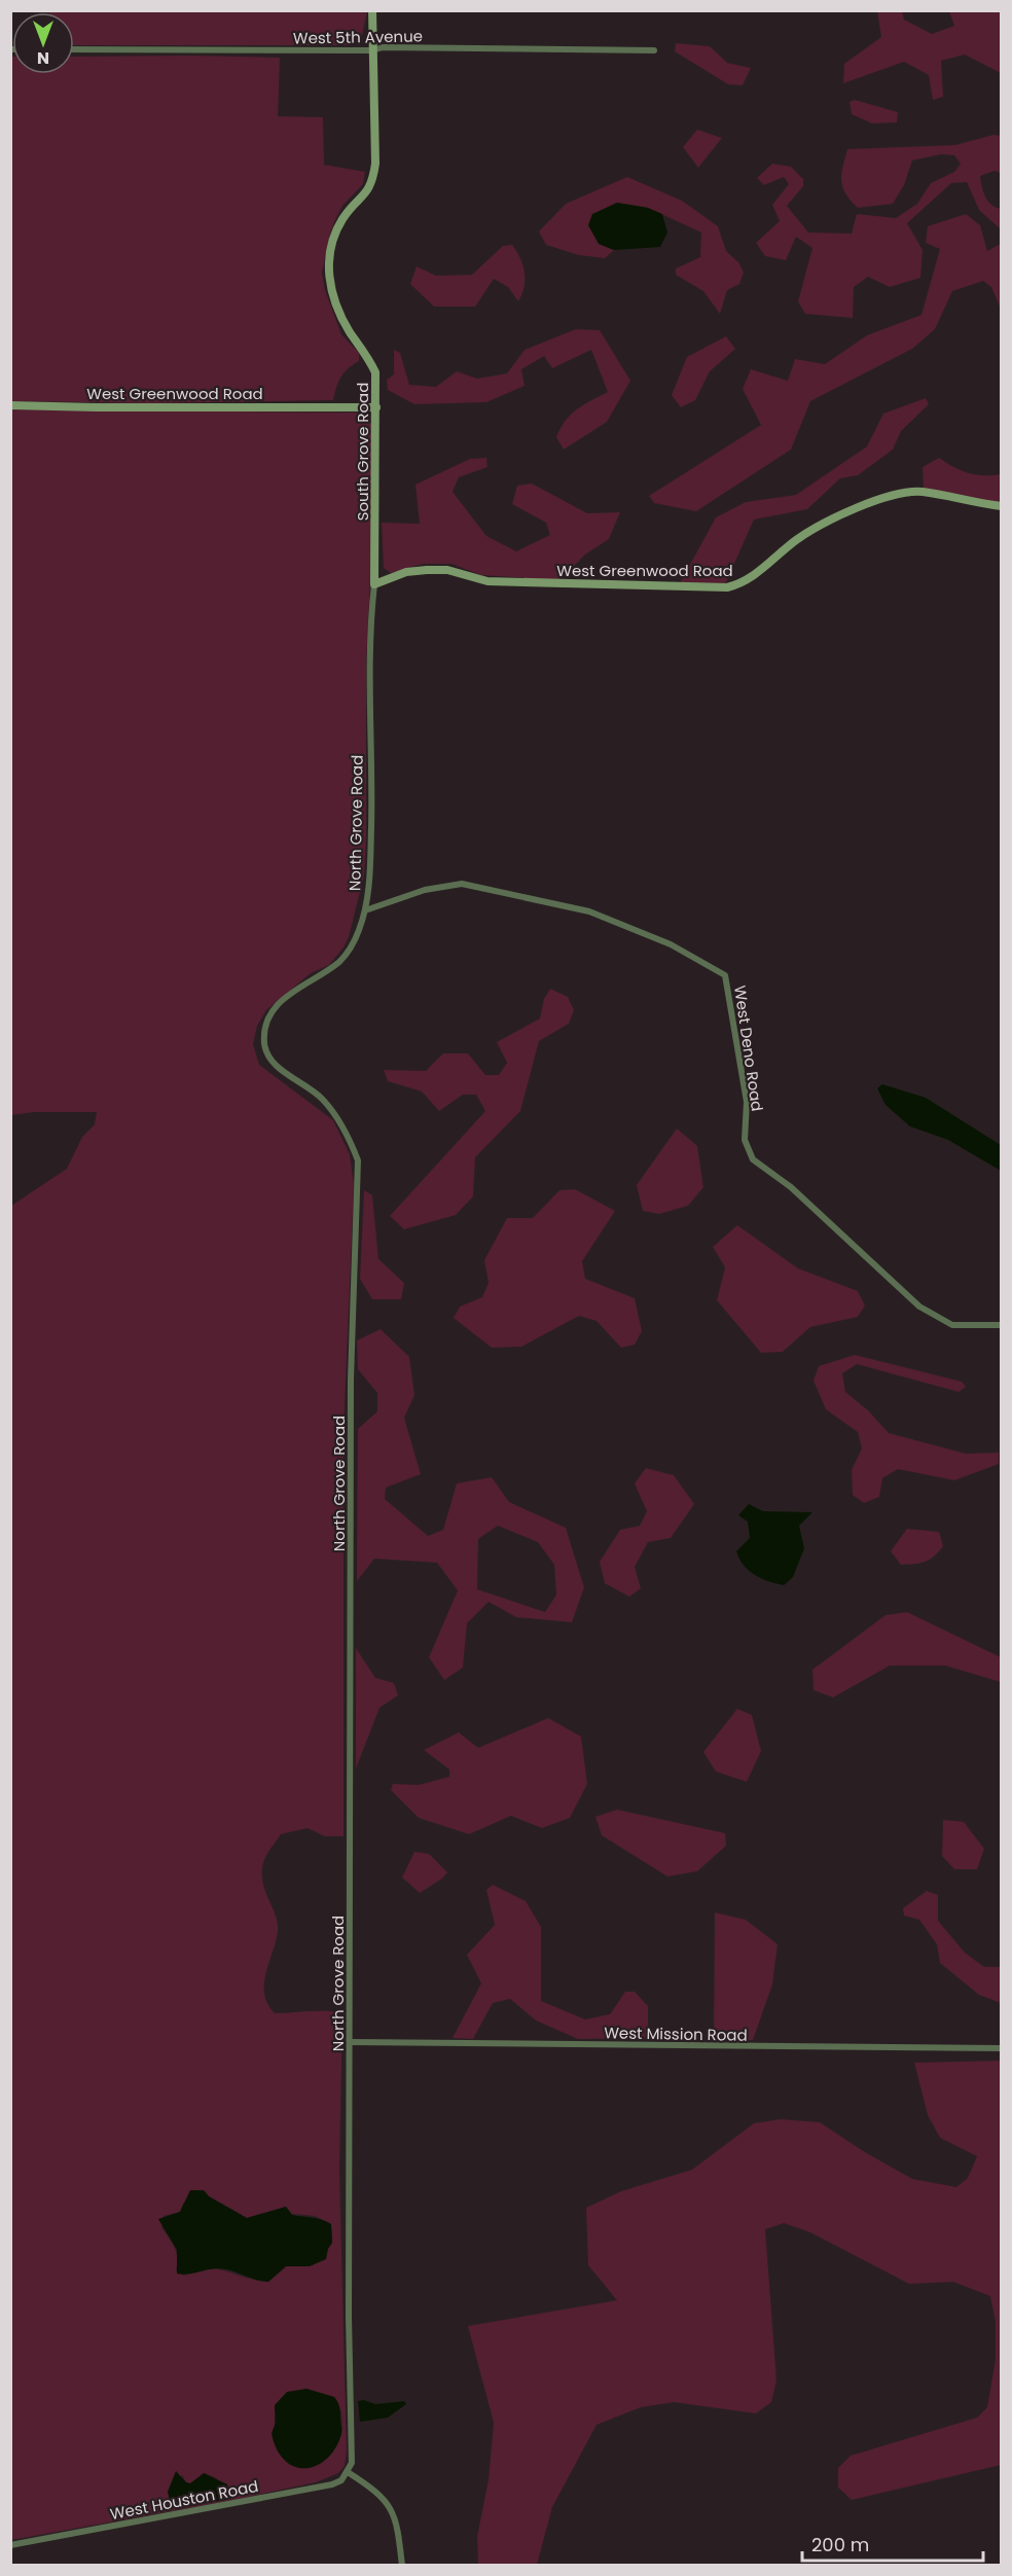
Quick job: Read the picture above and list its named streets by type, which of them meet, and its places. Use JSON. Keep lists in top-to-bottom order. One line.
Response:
{"streets":{"street":["West 5th Avenue","West Greenwood Road","South Grove Road","North Grove Road","West Deno Road","West Mission Road","West Houston Road"]},"crossings":[["West 5th Avenue","South Grove Road"],["West Greenwood Road","South Grove Road"],["West Greenwood Road","North Grove Road"],["South Grove Road","North Grove Road"],["North Grove Road","West Deno Road"],["North Grove Road","West Mission Road"],["North Grove Road","West Houston Road"]],"scale_bar":"200 m","north":"bottom"}
